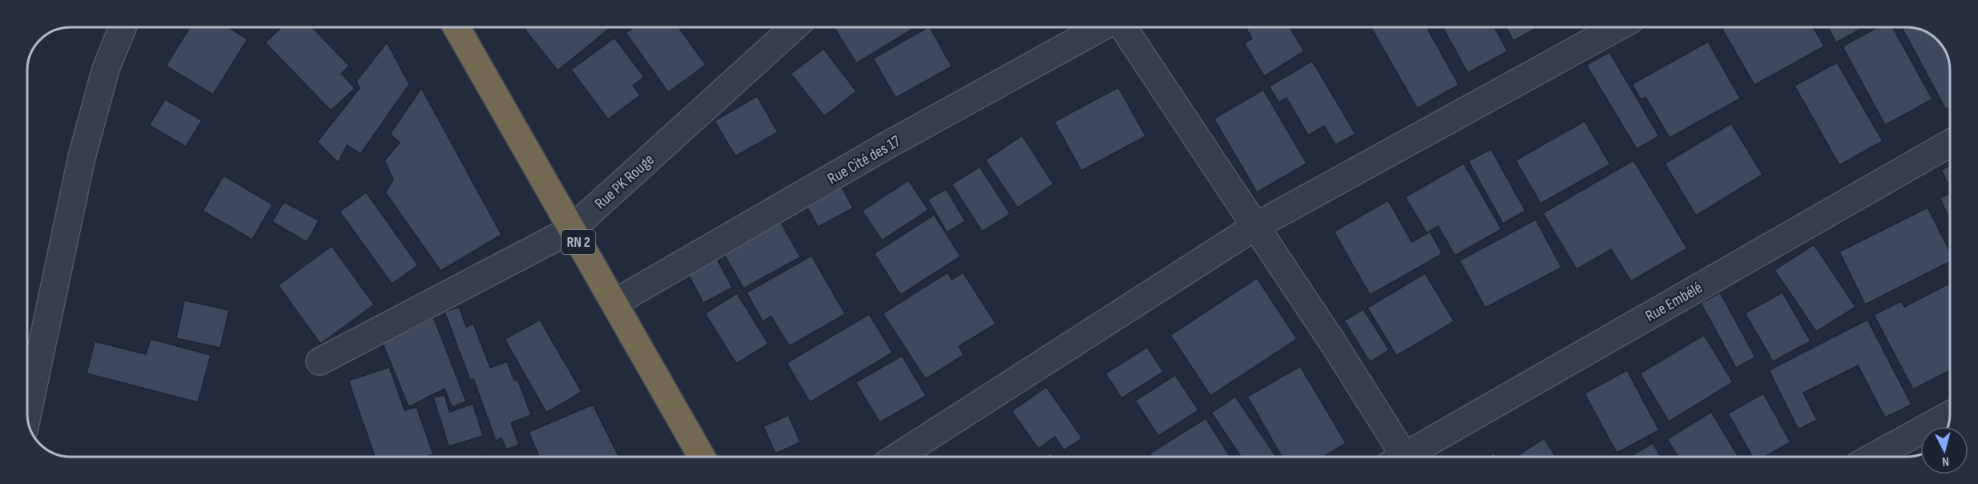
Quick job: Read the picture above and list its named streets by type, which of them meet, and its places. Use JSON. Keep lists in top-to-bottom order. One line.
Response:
{"streets":{"highway":["RN 2"],"street":["Rue Cité des 17","Rue PK Rouge","Rue Embélé"]},"crossings":[["Rue Cité des 17","RN 2"],["Rue PK Rouge","RN 2"]],"north":"bottom"}
